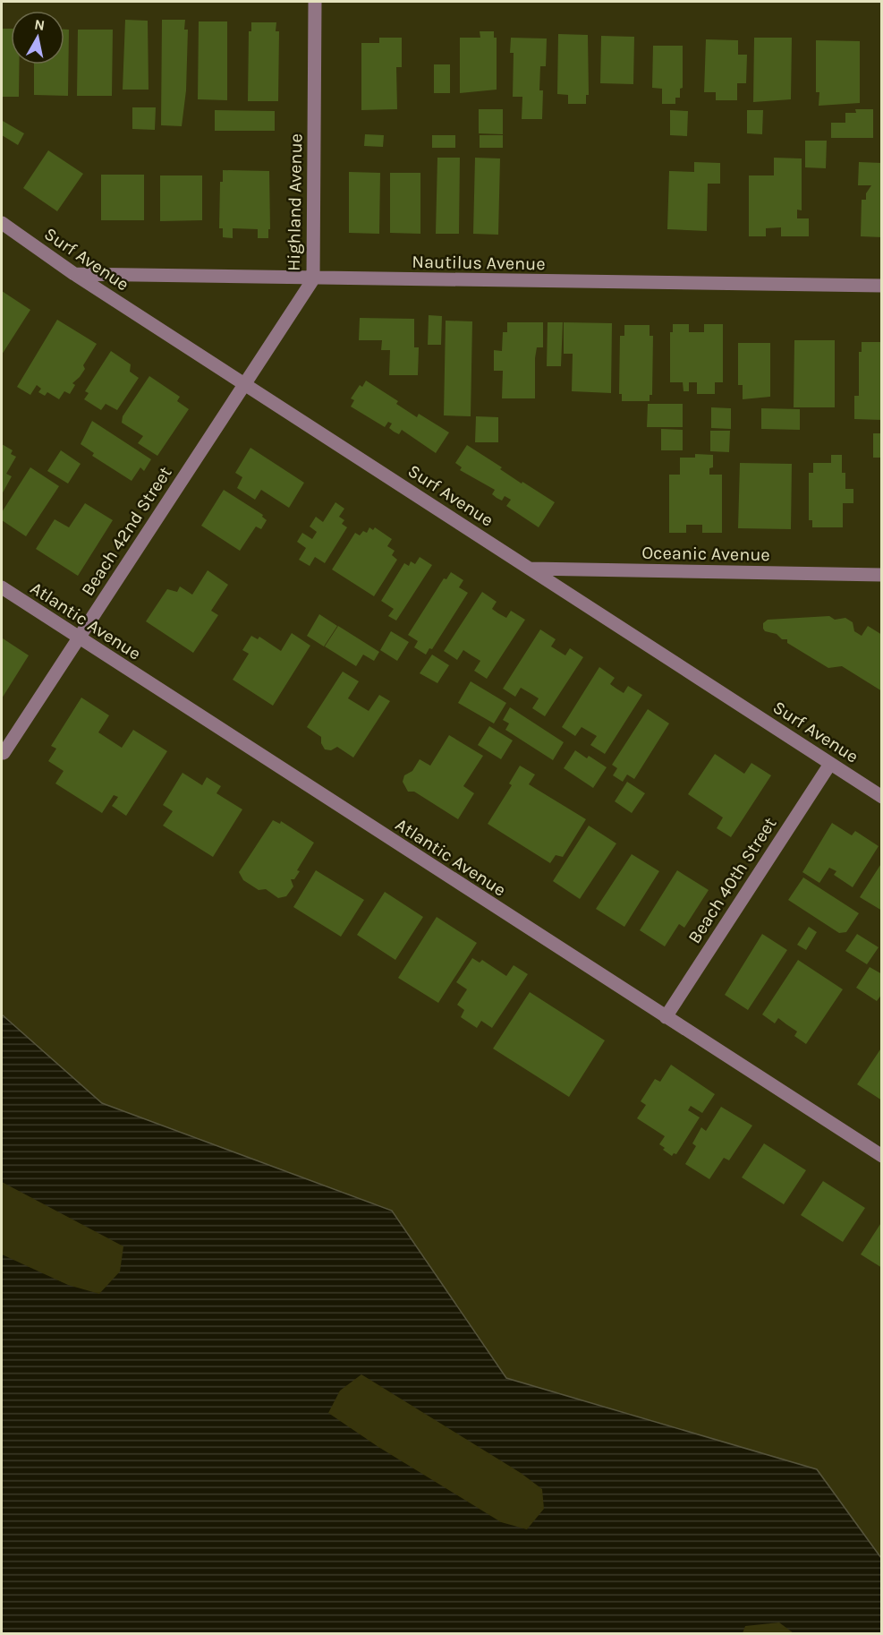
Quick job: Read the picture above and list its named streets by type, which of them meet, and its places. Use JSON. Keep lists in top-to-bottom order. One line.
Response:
{"streets":{"street":["Highland Avenue","Surf Avenue","Nautilus Avenue","Beach 42nd Street","Oceanic Avenue","Atlantic Avenue","Beach 40th Street"]},"crossings":[["Highland Avenue","Surf Avenue"],["Highland Avenue","Nautilus Avenue"],["Highland Avenue","Beach 42nd Street"],["Surf Avenue","Nautilus Avenue"],["Surf Avenue","Beach 42nd Street"],["Surf Avenue","Oceanic Avenue"],["Surf Avenue","Beach 40th Street"],["Beach 42nd Street","Atlantic Avenue"],["Atlantic Avenue","Beach 40th Street"]],"north":"top"}
